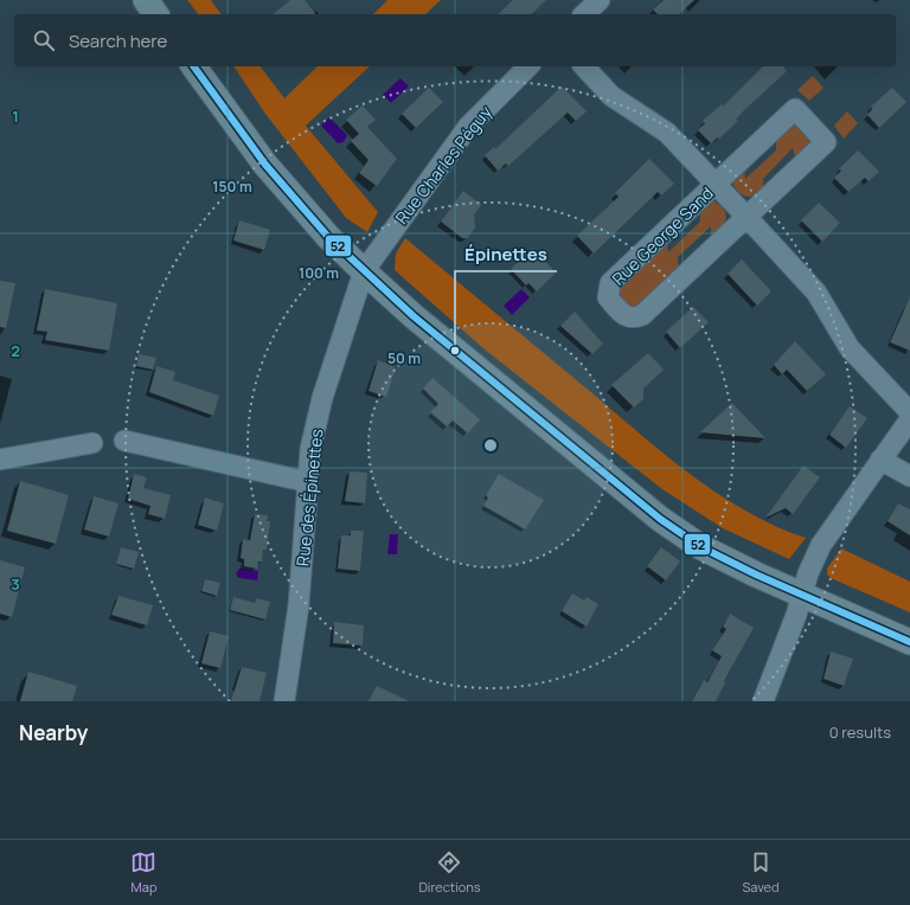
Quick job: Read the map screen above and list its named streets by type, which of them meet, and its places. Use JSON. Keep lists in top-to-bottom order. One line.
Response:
{"streets":{"street":["Rue Charles Péguy","Rue George Sand","Rue des Épinettes"]},"crossings":[["Rue Charles Péguy","Rue des Épinettes"]],"places":["Épinettes"],"lines":["transit line 52"],"page":{"search":"Search here","heading":["Nearby","0 results"],"nav":["Map","Directions","Saved"]},"grid":{"rows":["1","2","3"]},"rings":["150 m","100 m","50 m"]}
